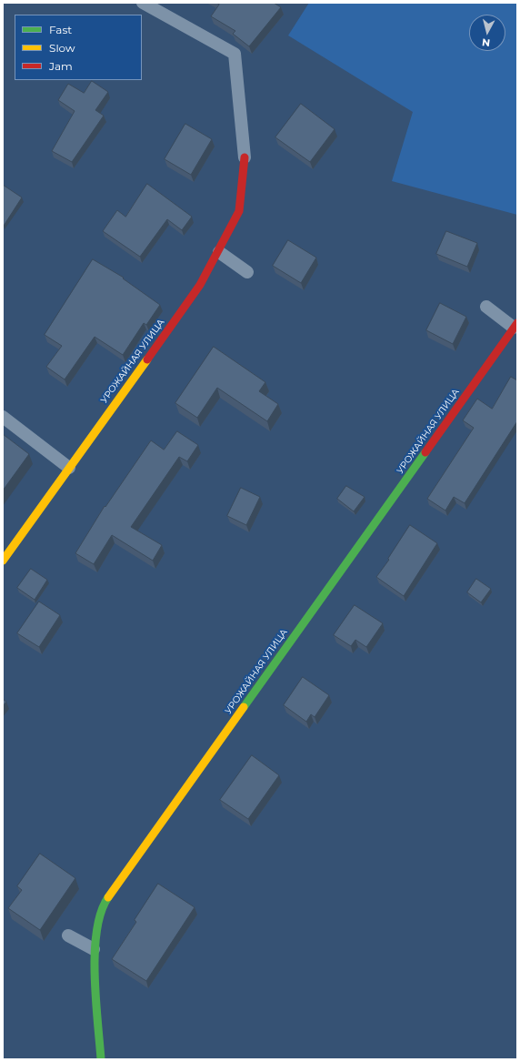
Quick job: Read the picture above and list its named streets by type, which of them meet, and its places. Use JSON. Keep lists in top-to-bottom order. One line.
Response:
{"streets":{"street":["УРОЖАЙНАЯ УЛИЦА"]},"legend":["Fast","Slow","Jam"],"north":"bottom"}
